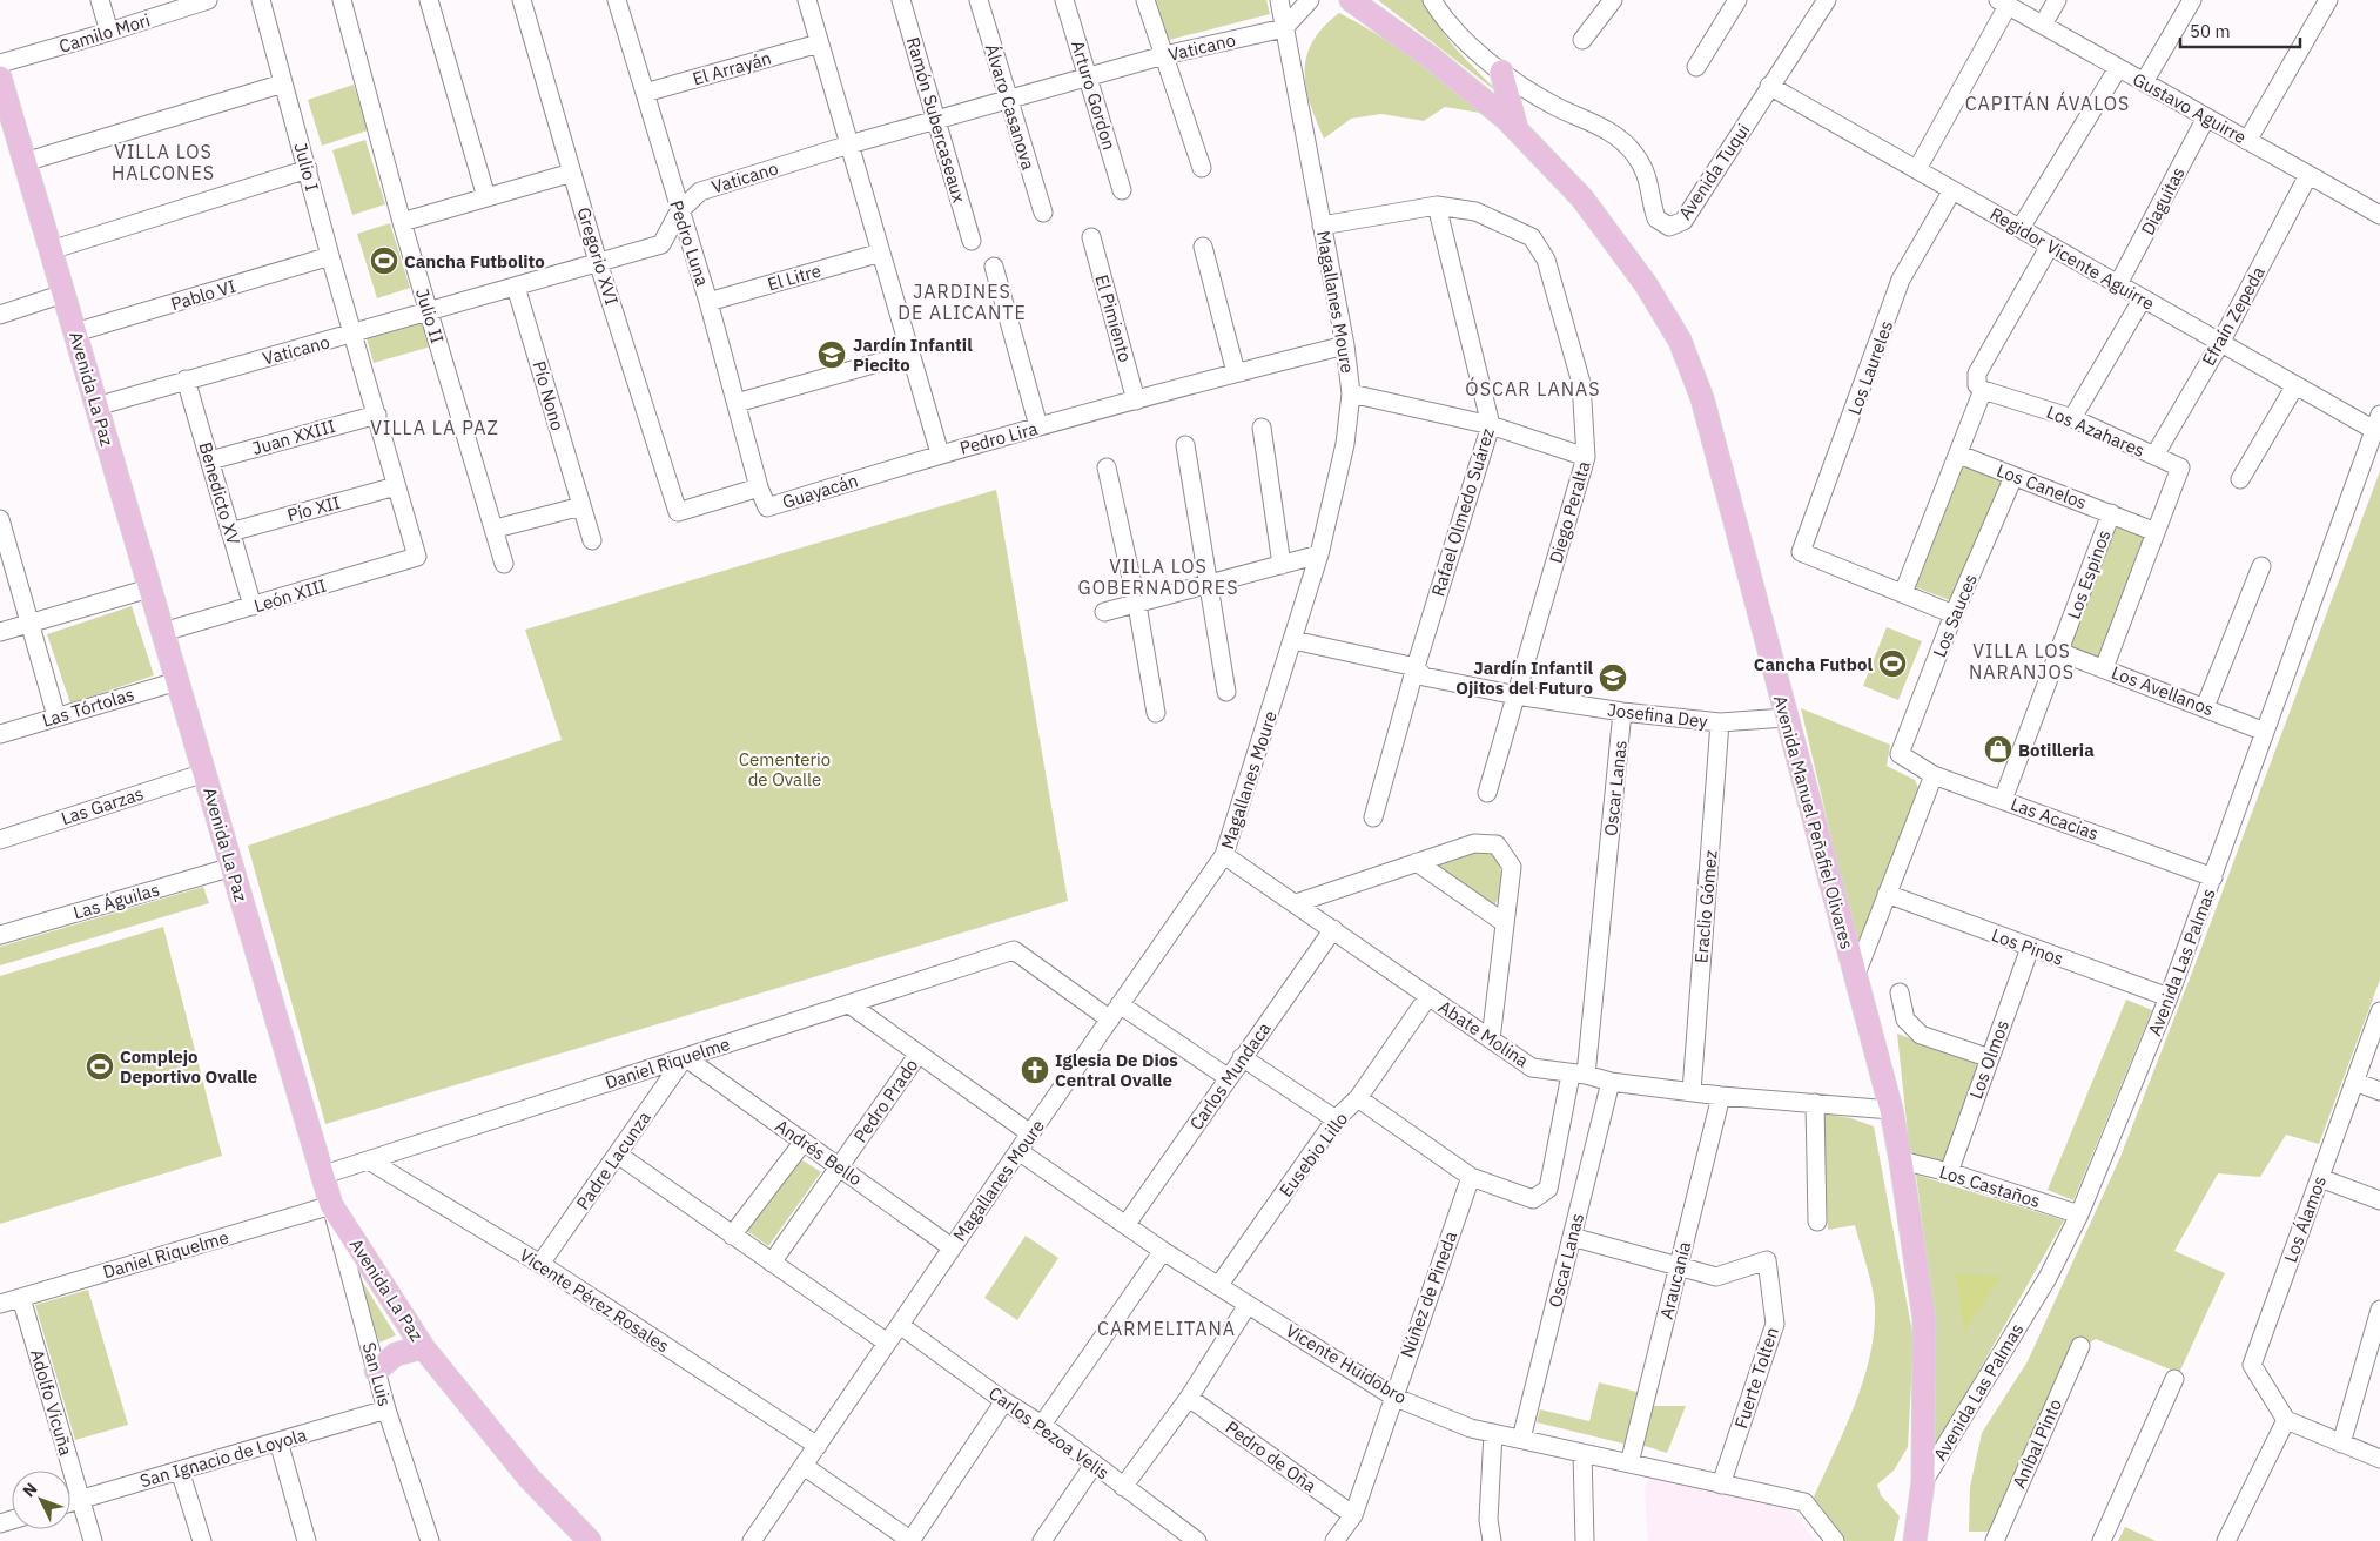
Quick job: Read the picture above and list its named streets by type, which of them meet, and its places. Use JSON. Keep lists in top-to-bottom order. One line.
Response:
{"streets":{"main road":["Avenida La Paz","Avenida Manuel Peñafiel Olivares"],"street":["Camilo Mori","Vaticano","El Arrayán","Arturo Gordon","Álvaro Casanova","Gustavo Aguirre","Ramón Subercaseaux","Julio I","Avenida Tuqui","Diaguitas","Pedro Luna","Gregorio XVI","Regidor Vicente Aguirre","El Litre","Pablo VI","Magallanes Moure","Julio II","Efraín Zepeda","El Pimiento","Los Laureles","Pío Nono","Los Azahares","Juan XXIII","Pedro Lira","Los Canelos","Guayacán","Benedicto XV","Pío XII","Rafael Olmedo Suárez","Diego Peralta","Los Espinos","León XIII","Los Sauces","Los Avellanos","Las Tórtolas","Josefina Dey","Oscar Lanas","Las Garzas","Las Acacias","Las Águilas","Eraclio Gómez","Los Pinos","Avenida Las Palmas","Abate Molina","Los Olmos","Daniel Riquelme","Carlos Mundaca","Pedro Prado","Andrés Bello","Eusebio Lillo","Padre Lacunza","Los Castaños","Los Álamos","Araucanía","Núñez de Pineda","Vicente Pérez Rosales","Vicente Huidobro","San Luis","Fuerte Tolten","Adolfo Vicuña","Carlos Pezoa Velis","Aníbal Pinto","Pedro de Oña","San Ignacio de Loyola"]},"crossings":[["Vaticano","Arturo Gordon"],["Vaticano","Álvaro Casanova"],["Vaticano","Ramón Subercaseaux"],["Vaticano","Julio I"],["Vaticano","Pedro Luna"],["Vaticano","Gregorio XVI"],["Vaticano","Magallanes Moure"],["Vaticano","Julio II"],["Vaticano","Avenida La Paz"],["Vaticano","Pío Nono"],["Vaticano","Pedro Lira"],["Vaticano","Benedicto XV"],["El Arrayán","Pedro Luna"],["El Arrayán","Pedro Lira"],["Gustavo Aguirre","Diaguitas"],["Gustavo Aguirre","Efraín Zepeda"],["Julio I","Pablo VI"],["Julio I","Juan XXIII"],["Julio I","Pío XII"],["Julio I","León XIII"],["Avenida Tuqui","Regidor Vicente Aguirre"],["Diaguitas","Regidor Vicente Aguirre"],["Pedro Luna","El Litre"],["Pedro Luna","Guayacán"],["Gregorio XVI","Guayacán"],["Regidor Vicente Aguirre","Efraín Zepeda"],["Regidor Vicente Aguirre","Los Laureles"],["Regidor Vicente Aguirre","Avenida Las Palmas"],["El Litre","Pedro Lira"],["Pablo VI","Avenida La Paz"],["Magallanes Moure","Pedro Lira"],["Magallanes Moure","Diego Peralta"],["Magallanes Moure","Josefina Dey"],["Magallanes Moure","Abate Molina"],["Magallanes Moure","Daniel Riquelme"],["Magallanes Moure","Andrés Bello"],["Magallanes Moure","Vicente Pérez Rosales"],["Magallanes Moure","Vicente Huidobro"],["Magallanes Moure","Carlos Pezoa Velis"],["Efraín Zepeda","Los Azahares"],["El Pimiento","Pedro Lira"],["Avenida La Paz","León XIII"],["Avenida La Paz","Las Tórtolas"],["Avenida La Paz","Las Garzas"],["Avenida La Paz","Las Águilas"],["Avenida La Paz","Daniel Riquelme"],["Avenida La Paz","San Luis"],["Los Azahares","Los Canelos"],["Juan XXIII","Benedicto XV"],["Pedro Lira","Guayacán"],["Los Canelos","Los Espinos"],["Los Canelos","Los Sauces"],["Benedicto XV","Pío XII"],["Benedicto XV","León XIII"],["Rafael Olmedo Suárez","Diego Peralta"],["Rafael Olmedo Suárez","Josefina Dey"],["Diego Peralta","Josefina Dey"],["Los Espinos","Los Avellanos"],["Los Espinos","Las Acacias"],["Los Sauces","Las Acacias"],["Los Avellanos","Avenida Las Palmas"],["Josefina Dey","Oscar Lanas"],["Josefina Dey","Avenida Manuel Peñafiel Olivares"],["Josefina Dey","Eraclio Gómez"],["Oscar Lanas","Abate Molina"],["Oscar Lanas","Núñez de Pineda"],["Oscar Lanas","Vicente Huidobro"],["Oscar Lanas","Fuerte Tolten"],["Las Acacias","Avenida Las Palmas"],["Avenida Manuel Peñafiel Olivares","Avenida Las Palmas"],["Avenida Manuel Peñafiel Olivares","Abate Molina"],["Avenida Manuel Peñafiel Olivares","Los Castaños"],["Eraclio Gómez","Abate Molina"],["Los Pinos","Avenida Las Palmas"],["Los Pinos","Los Olmos"],["Avenida Las Palmas","Los Castaños"],["Abate Molina","Carlos Mundaca"],["Abate Molina","Eusebio Lillo"],["Abate Molina","Araucanía"],["Los Olmos","Los Castaños"],["Daniel Riquelme","Andrés Bello"],["Daniel Riquelme","Padre Lacunza"],["Daniel Riquelme","Vicente Pérez Rosales"],["Daniel Riquelme","San Luis"],["Daniel Riquelme","Adolfo Vicuña"],["Carlos Mundaca","Vicente Huidobro"],["Pedro Prado","Andrés Bello"],["Andrés Bello","Padre Lacunza"],["Eusebio Lillo","Vicente Huidobro"],["Padre Lacunza","Vicente Pérez Rosales"],["Araucanía","Vicente Huidobro"],["Araucanía","Fuerte Tolten"],["Núñez de Pineda","Vicente Huidobro"],["Núñez de Pineda","Pedro de Oña"],["Vicente Huidobro","Fuerte Tolten"],["San Luis","San Ignacio de Loyola"],["Adolfo Vicuña","San Ignacio de Loyola"]],"districts":["CAPITÁN ÁVALOS","VILLA LOS HALCONES","JARDINES DE ALICANTE","ÓSCAR LANAS","VILLA LA PAZ","VILLA LOS GOBERNADORES","VILLA LOS NARANJOS","CARMELITANA"],"parks":["Cementerio de Ovalle"],"places":{"sports":["Cancha Futbolito","Cancha Futbol","Complejo Deportivo Ovalle"],"school or university":["Jardín Infantil Piecito","Jardín Infantil Ojitos del Futuro"],"shop":["Botilleria"],"church":["Iglesia De Dios Central Ovalle"]},"scale_bar":"50 m","north":"top left"}
